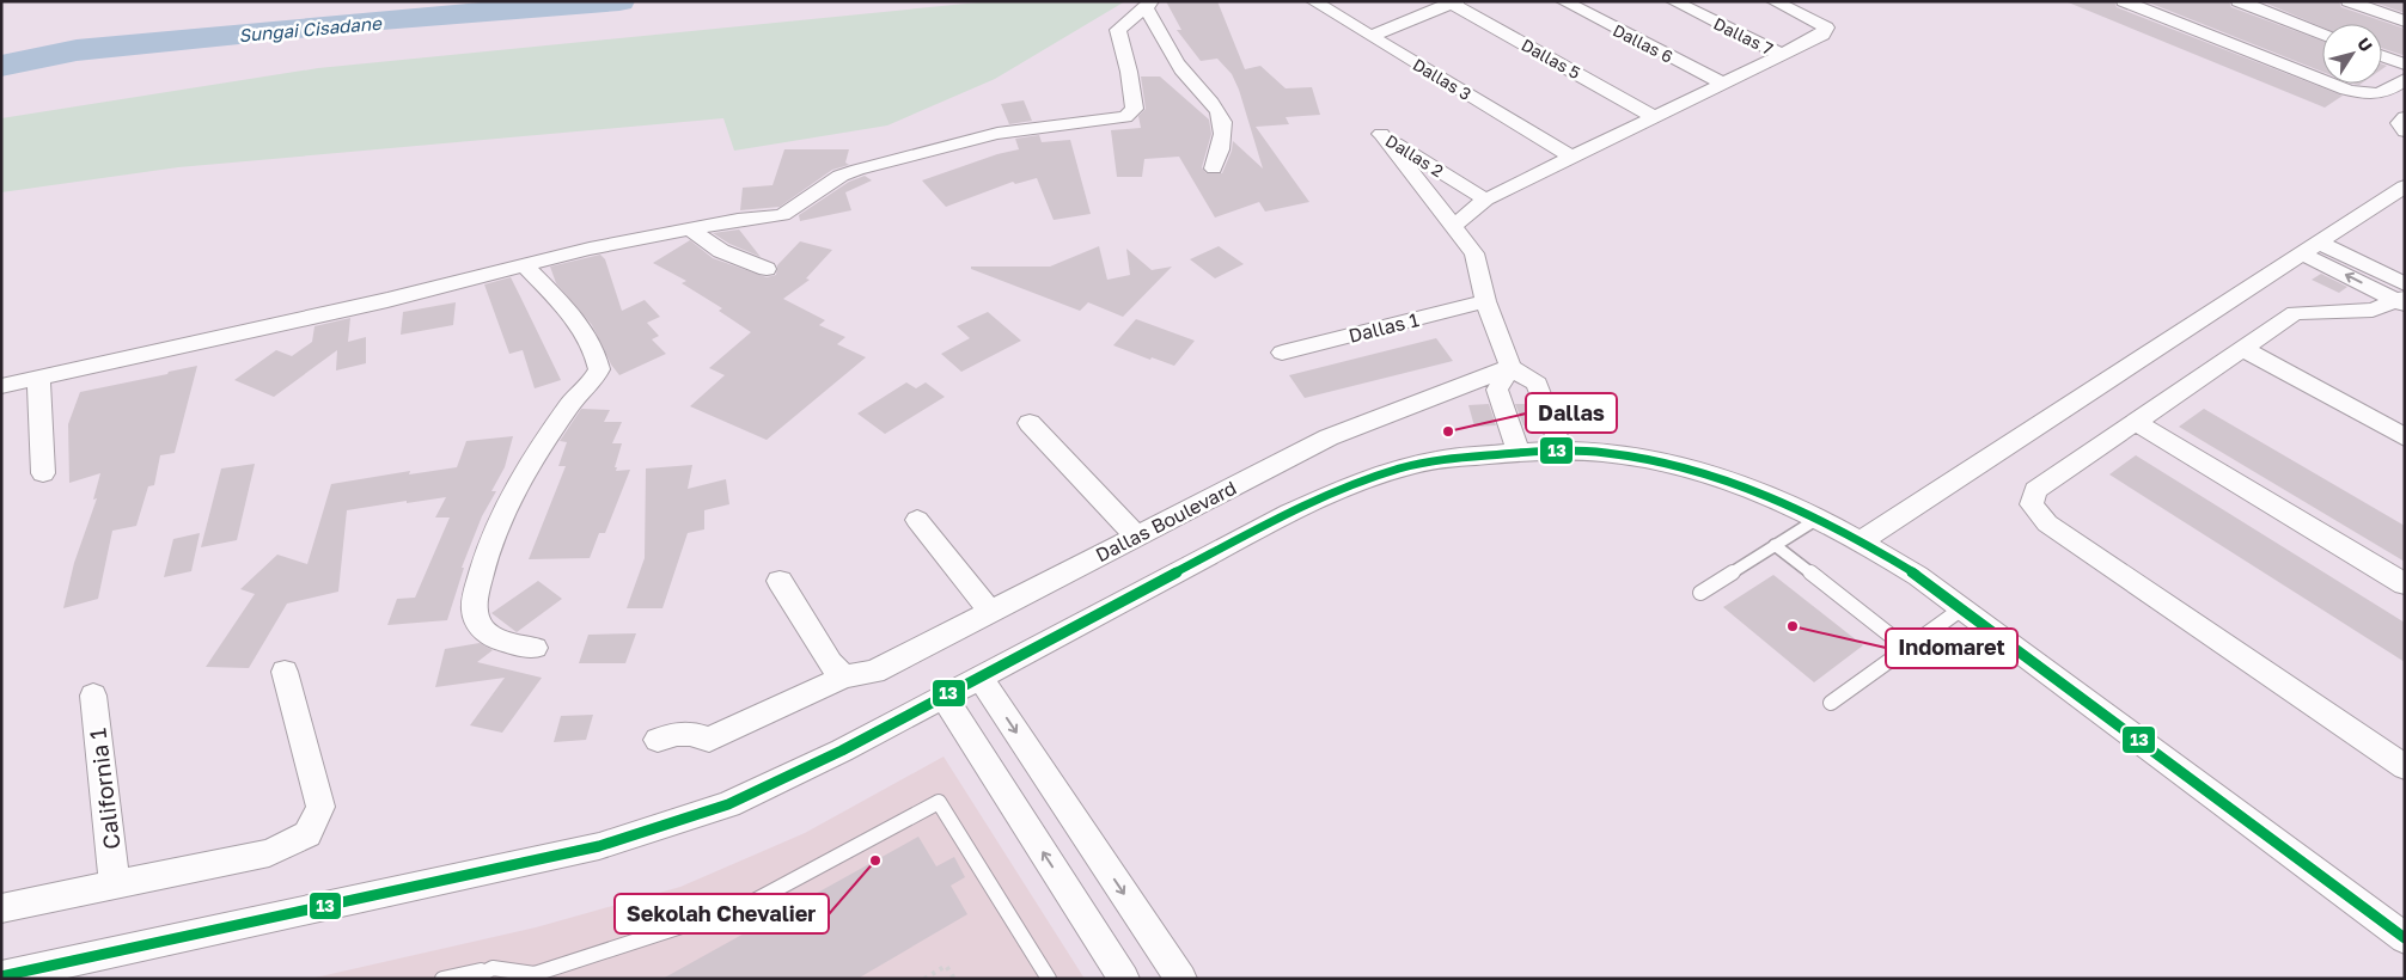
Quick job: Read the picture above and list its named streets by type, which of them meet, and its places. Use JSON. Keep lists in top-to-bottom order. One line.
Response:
{"streets":{"street":["Dallas 7","Dallas 6","Dallas 5","Dallas 3","Dallas 2","Dallas 1","Dallas Boulevard","California 1"]},"water":["Sungai Cisadane"],"places":["Dallas","Indomaret","Sekolah Chevalier"],"lines":["transit line 13"],"north":"top right"}
